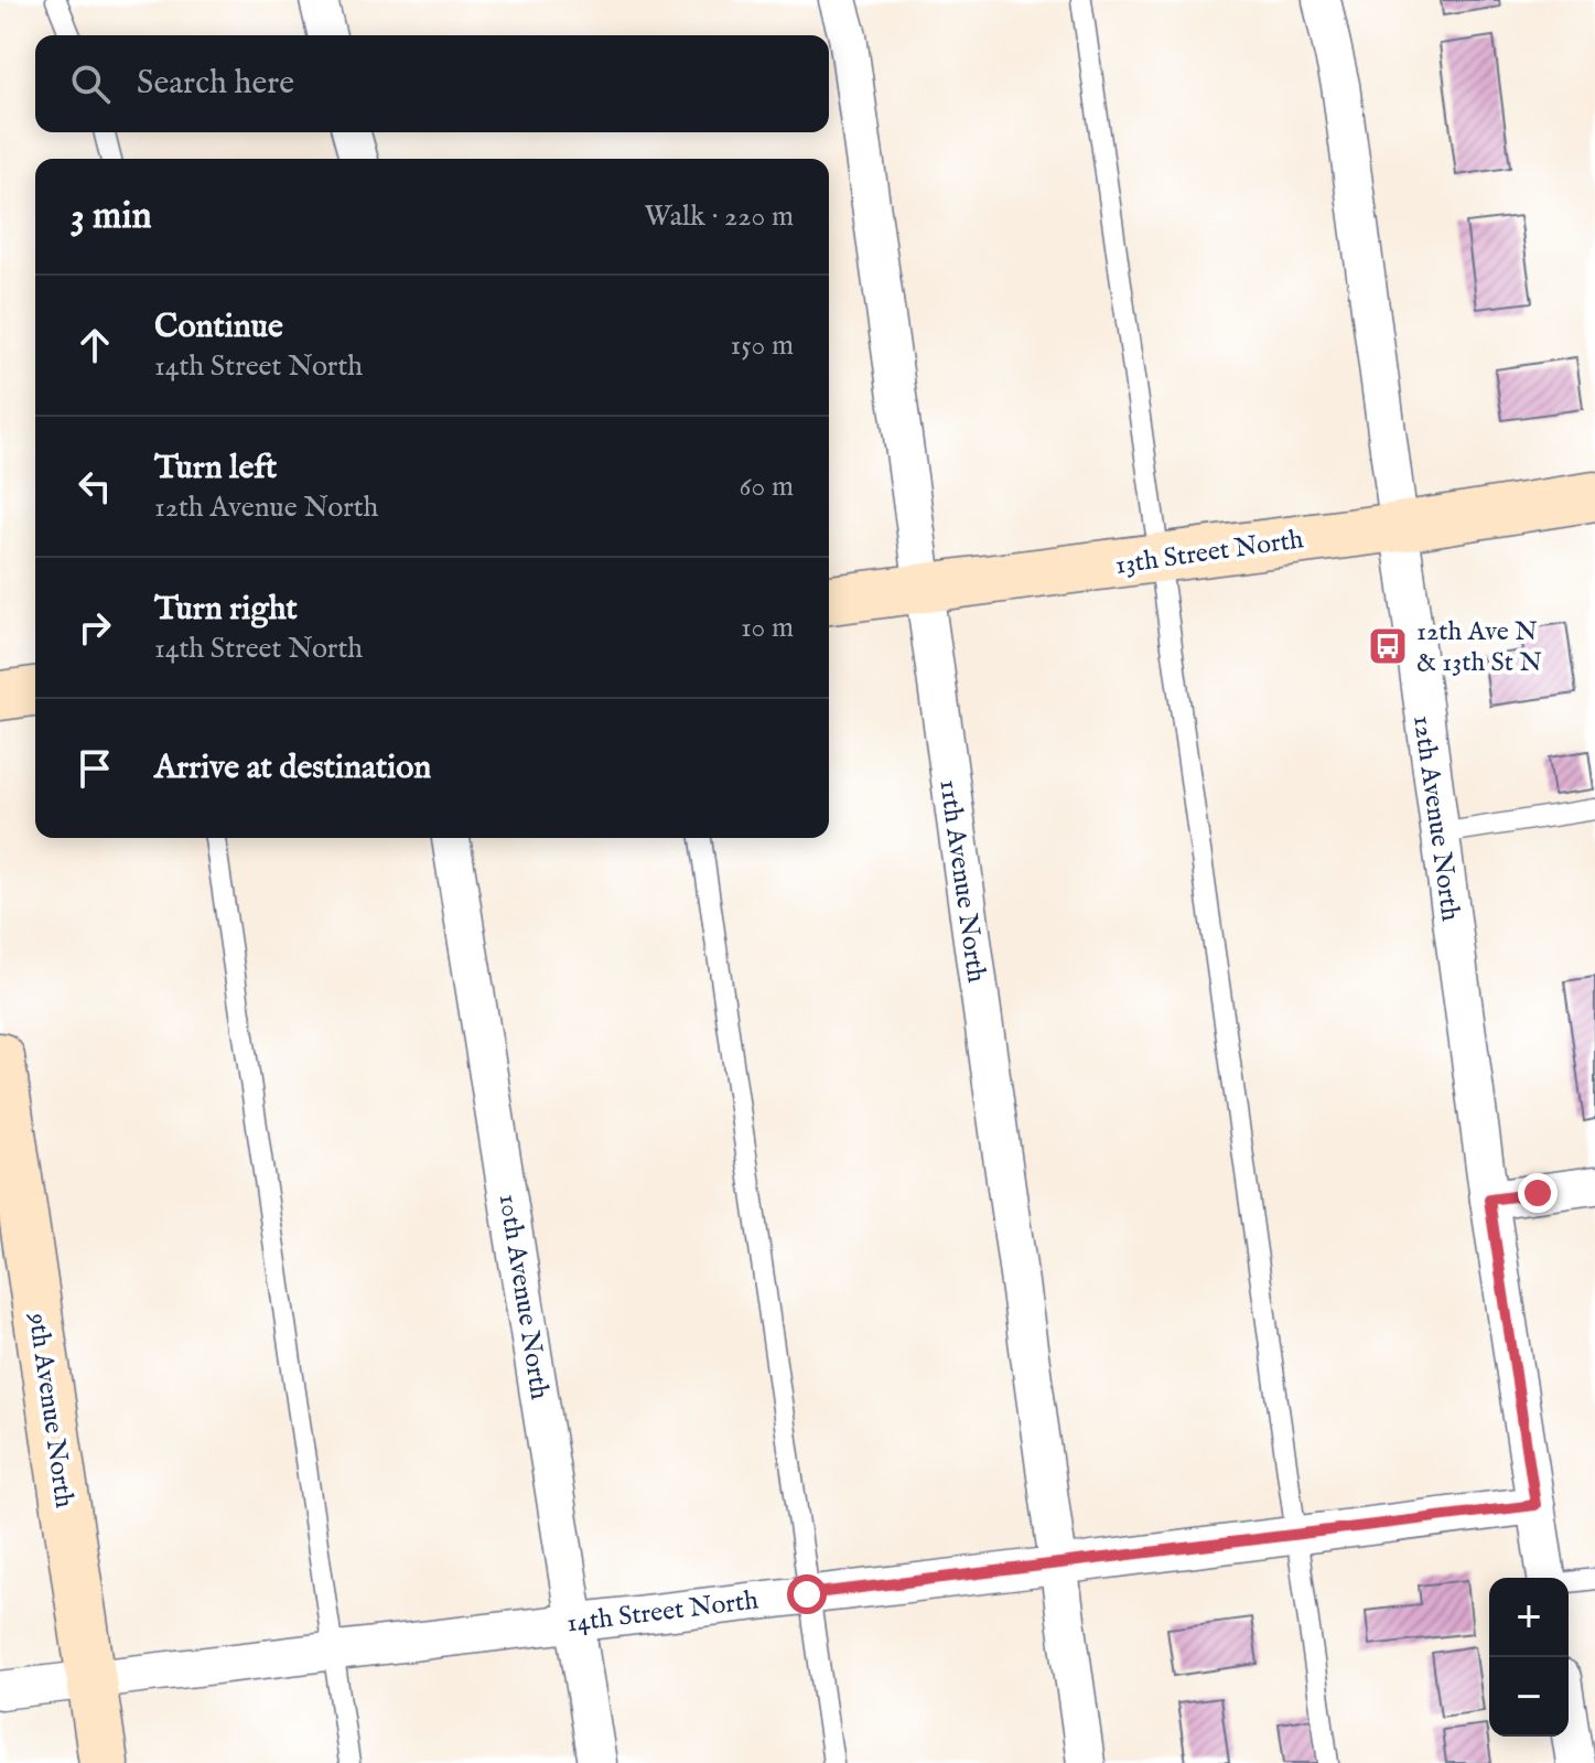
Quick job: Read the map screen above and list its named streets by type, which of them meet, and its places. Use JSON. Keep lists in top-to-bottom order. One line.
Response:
{"streets":{"street":["13th Street North","12th Avenue North","11th Avenue North","10th Avenue North","9th Avenue North","14th Street North"]},"crossings":[["13th Street North","12th Avenue North"],["13th Street North","11th Avenue North"],["12th Avenue North","14th Street North"],["11th Avenue North","14th Street North"],["10th Avenue North","14th Street North"],["9th Avenue North","14th Street North"]],"places":{"bus stop":["12th Ave N & 13th St N"]},"page":{"search":"Search here","heading":["3 min","Walk · 220 m"],"list":[["Continue","14th Street North","150 m"],["Turn left","12th Avenue North","60 m"],["Turn right","14th Street North","10 m"],"Arrive at destination"],"map_buttons":["+","−"]}}
